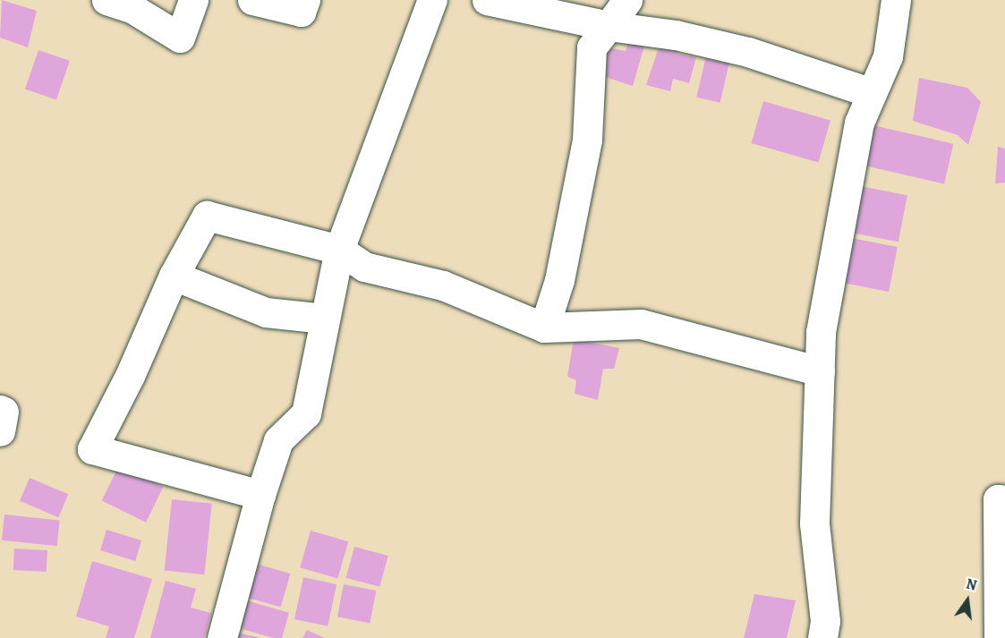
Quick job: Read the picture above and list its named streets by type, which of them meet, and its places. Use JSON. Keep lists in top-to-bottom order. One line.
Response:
{"north":"top"}
